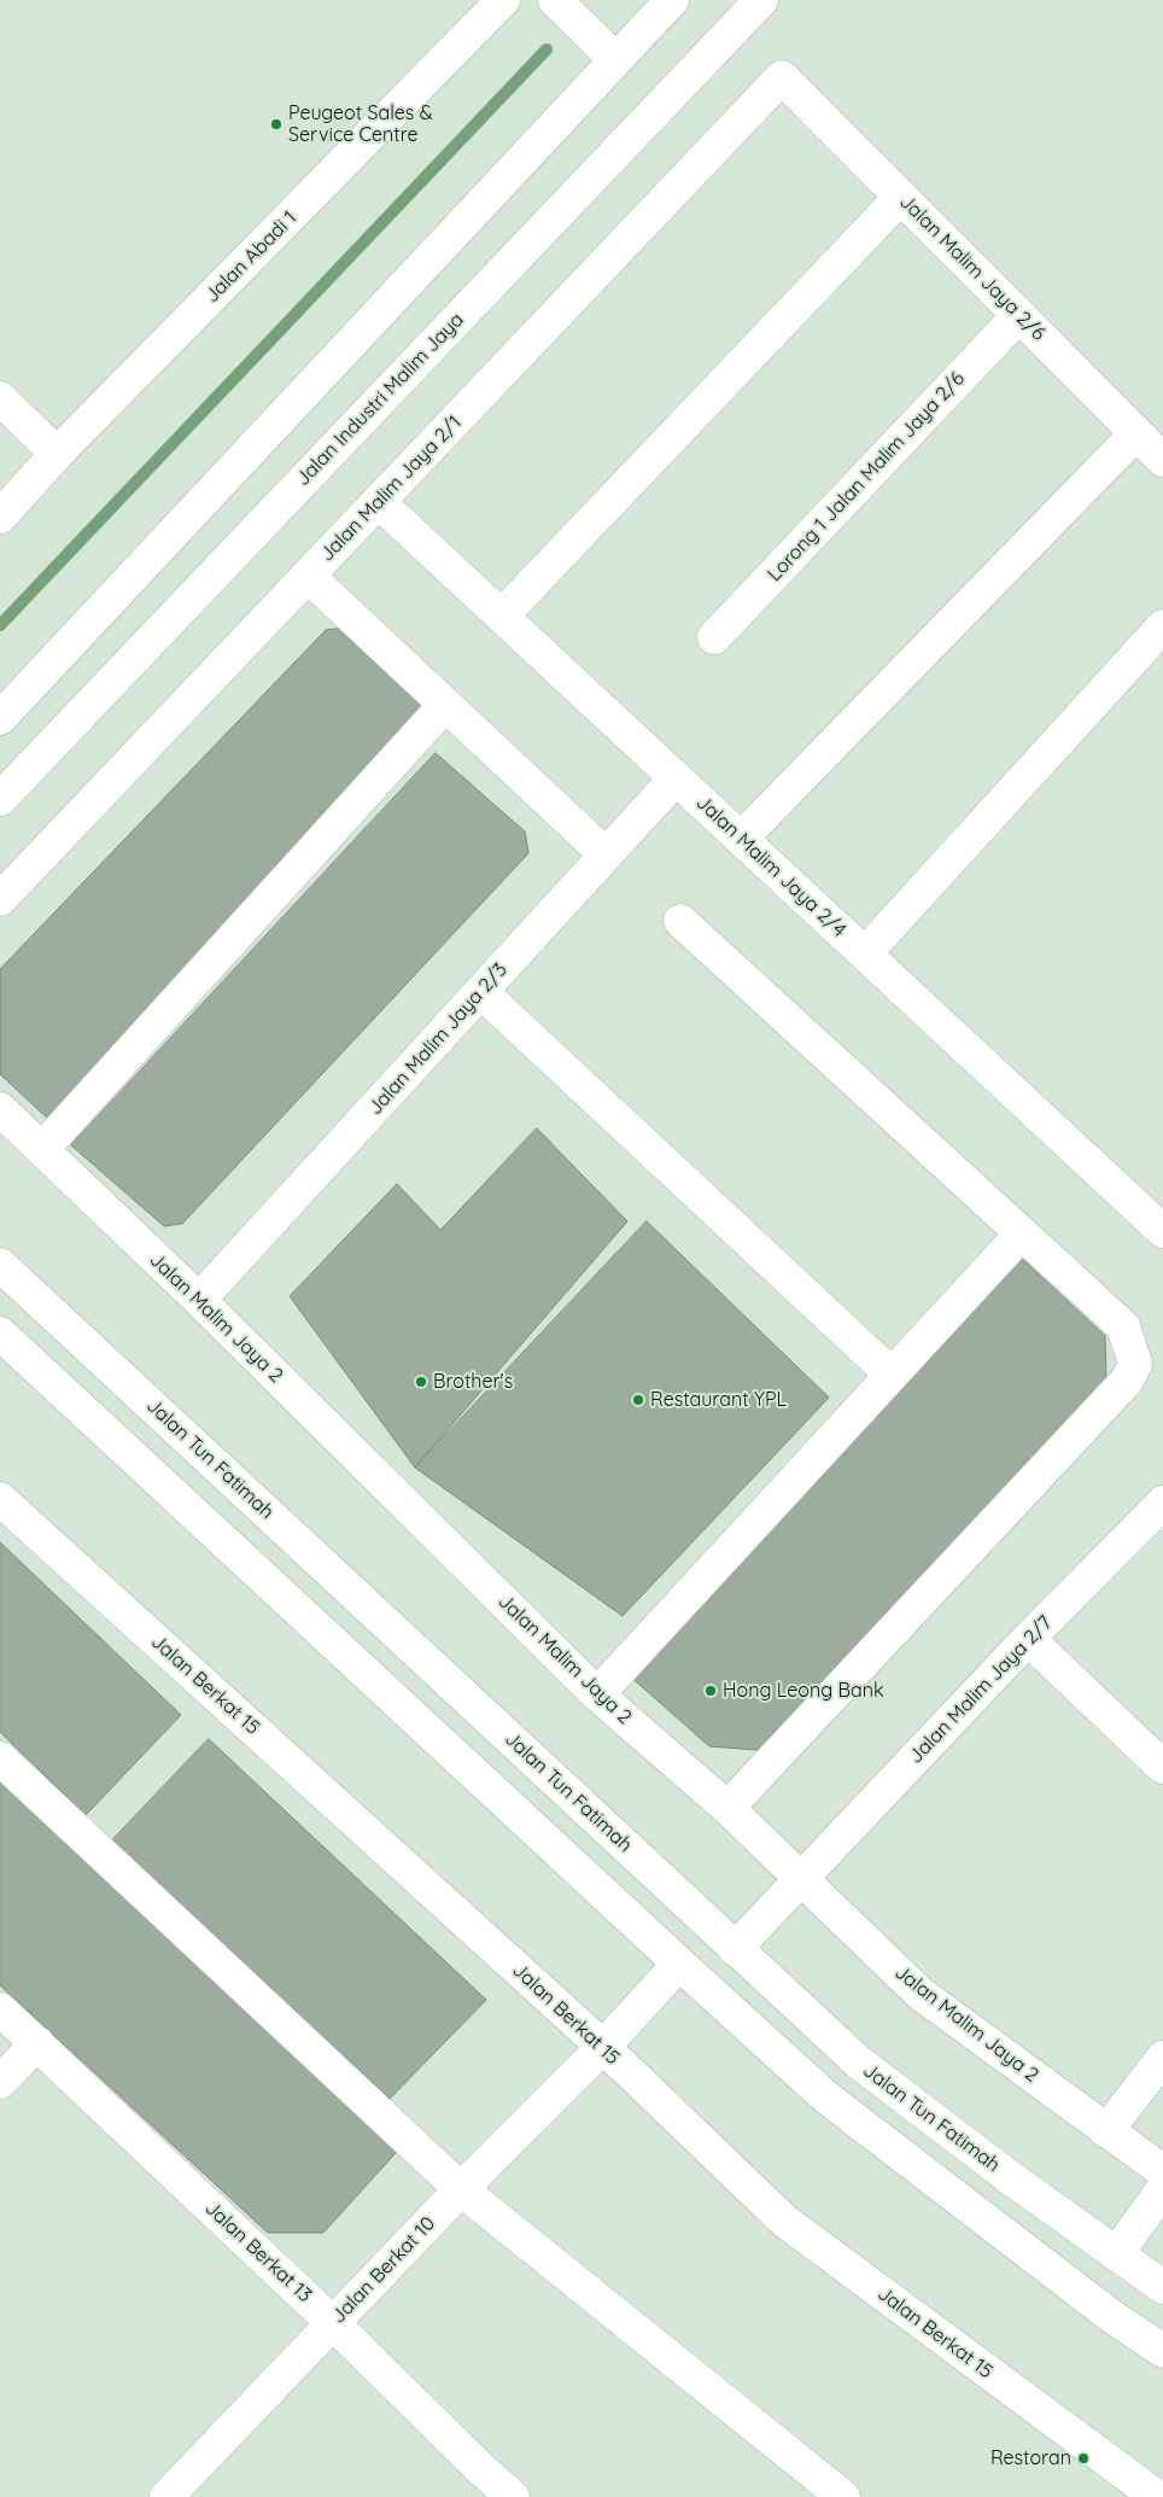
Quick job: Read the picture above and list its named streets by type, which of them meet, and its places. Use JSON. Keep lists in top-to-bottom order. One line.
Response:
{"streets":{"street":["Jalan Abadi 1","Jalan Malim Jaya 2/6","Jalan Industri Malim Jaya","Lorong 1 Jalan Malim Jaya 2/6","Jalan Malim Jaya 2/1","Jalan Malim Jaya 2/4","Jalan Malim Jaya 2/3","Jalan Malim Jaya 2","Jalan Tun Fatimah","Jalan Berkat 15","Jalan Malim Jaya 2/7","Jalan Berkat 13","Jalan Berkat 10"]},"crossings":[["Jalan Malim Jaya 2/6","Lorong 1 Jalan Malim Jaya 2/6"],["Jalan Malim Jaya 2/6","Jalan Malim Jaya 2/1"],["Jalan Malim Jaya 2/1","Jalan Malim Jaya 2/4"],["Jalan Malim Jaya 2/4","Jalan Malim Jaya 2/3"],["Jalan Malim Jaya 2/3","Jalan Malim Jaya 2"],["Jalan Malim Jaya 2","Jalan Malim Jaya 2/7"],["Jalan Tun Fatimah","Jalan Malim Jaya 2/7"],["Jalan Berkat 15","Jalan Berkat 10"],["Jalan Berkat 13","Jalan Berkat 10"]],"places":["Peugeot Sales & Service Centre","Brother's","Restaurant YPL","Hong Leong Bank","Restoran"]}
